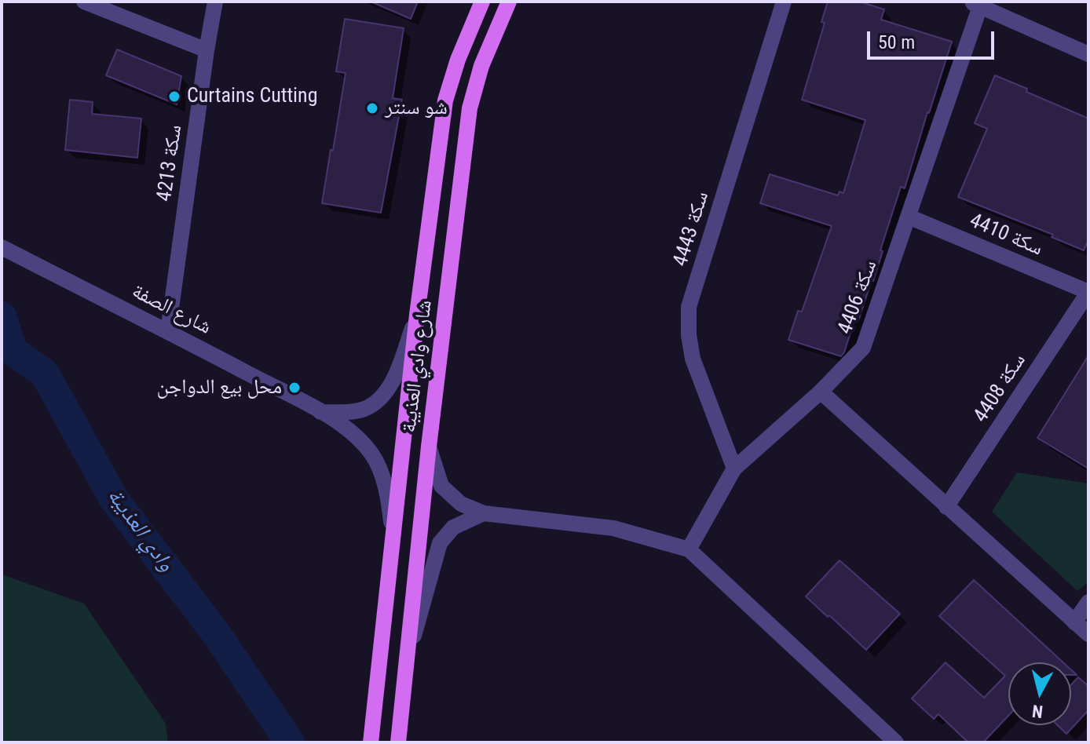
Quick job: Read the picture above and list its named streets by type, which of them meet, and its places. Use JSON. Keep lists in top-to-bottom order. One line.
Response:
{"streets":{"main road":["شارع وادي العذيبة"],"street":["سكة 4213","سكة 4443","سكة 4410","سكة 4406","شارع الصفة","سكة 4408"]},"crossings":[["سكة 4213","شارع الصفة"],["سكة 4443","سكة 4406"],["سكة 4410","سكة 4406"],["سكة 4410","سكة 4408"],["شارع الصفة","شارع وادي العذيبة"]],"water":["وادي العذيبة"],"places":["Curtains Cutting","شو سنتر","محل بيع الدواجن"],"scale_bar":"50 m","north":"bottom"}
